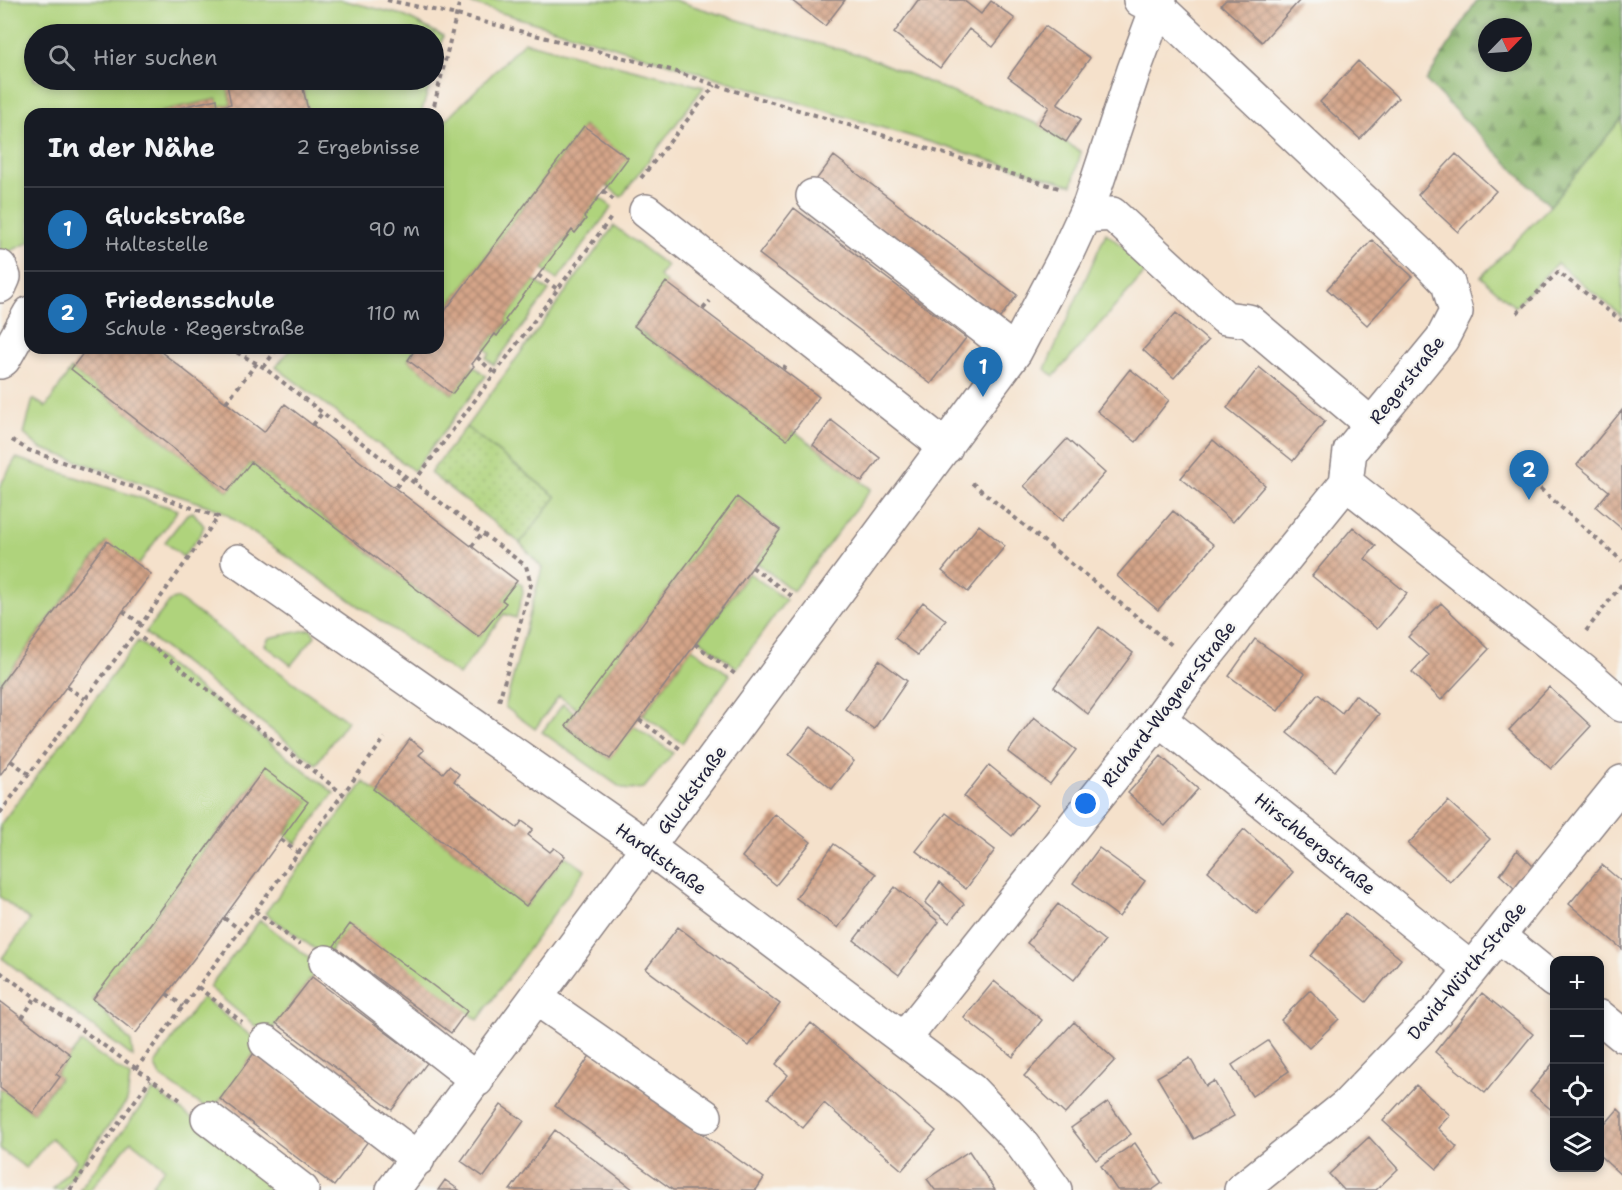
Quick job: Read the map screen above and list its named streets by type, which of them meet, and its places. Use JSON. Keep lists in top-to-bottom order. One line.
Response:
{"streets":{"street":["Regerstraße","Richard-Wagner-Straße","Gluckstraße","Hirschbergstraße","Hardtstraße","David-Würth-Straße"]},"crossings":[["Regerstraße","Richard-Wagner-Straße"],["Regerstraße","Gluckstraße"],["Richard-Wagner-Straße","Hirschbergstraße"],["Richard-Wagner-Straße","Hardtstraße"],["Gluckstraße","Hardtstraße"],["Hirschbergstraße","David-Würth-Straße"]],"north":"top right","page":{"search":"Hier suchen","heading":["In der Nähe","2 Ergebnisse"],"list":[{"mark":"1","name":"Gluckstraße","note":"Haltestelle","value":"90 m"},{"mark":"2","name":"Friedensschule","note":"Schule · Regerstraße","value":"110 m"}],"pins":["1","2"],"map_buttons":["+","−"]}}
